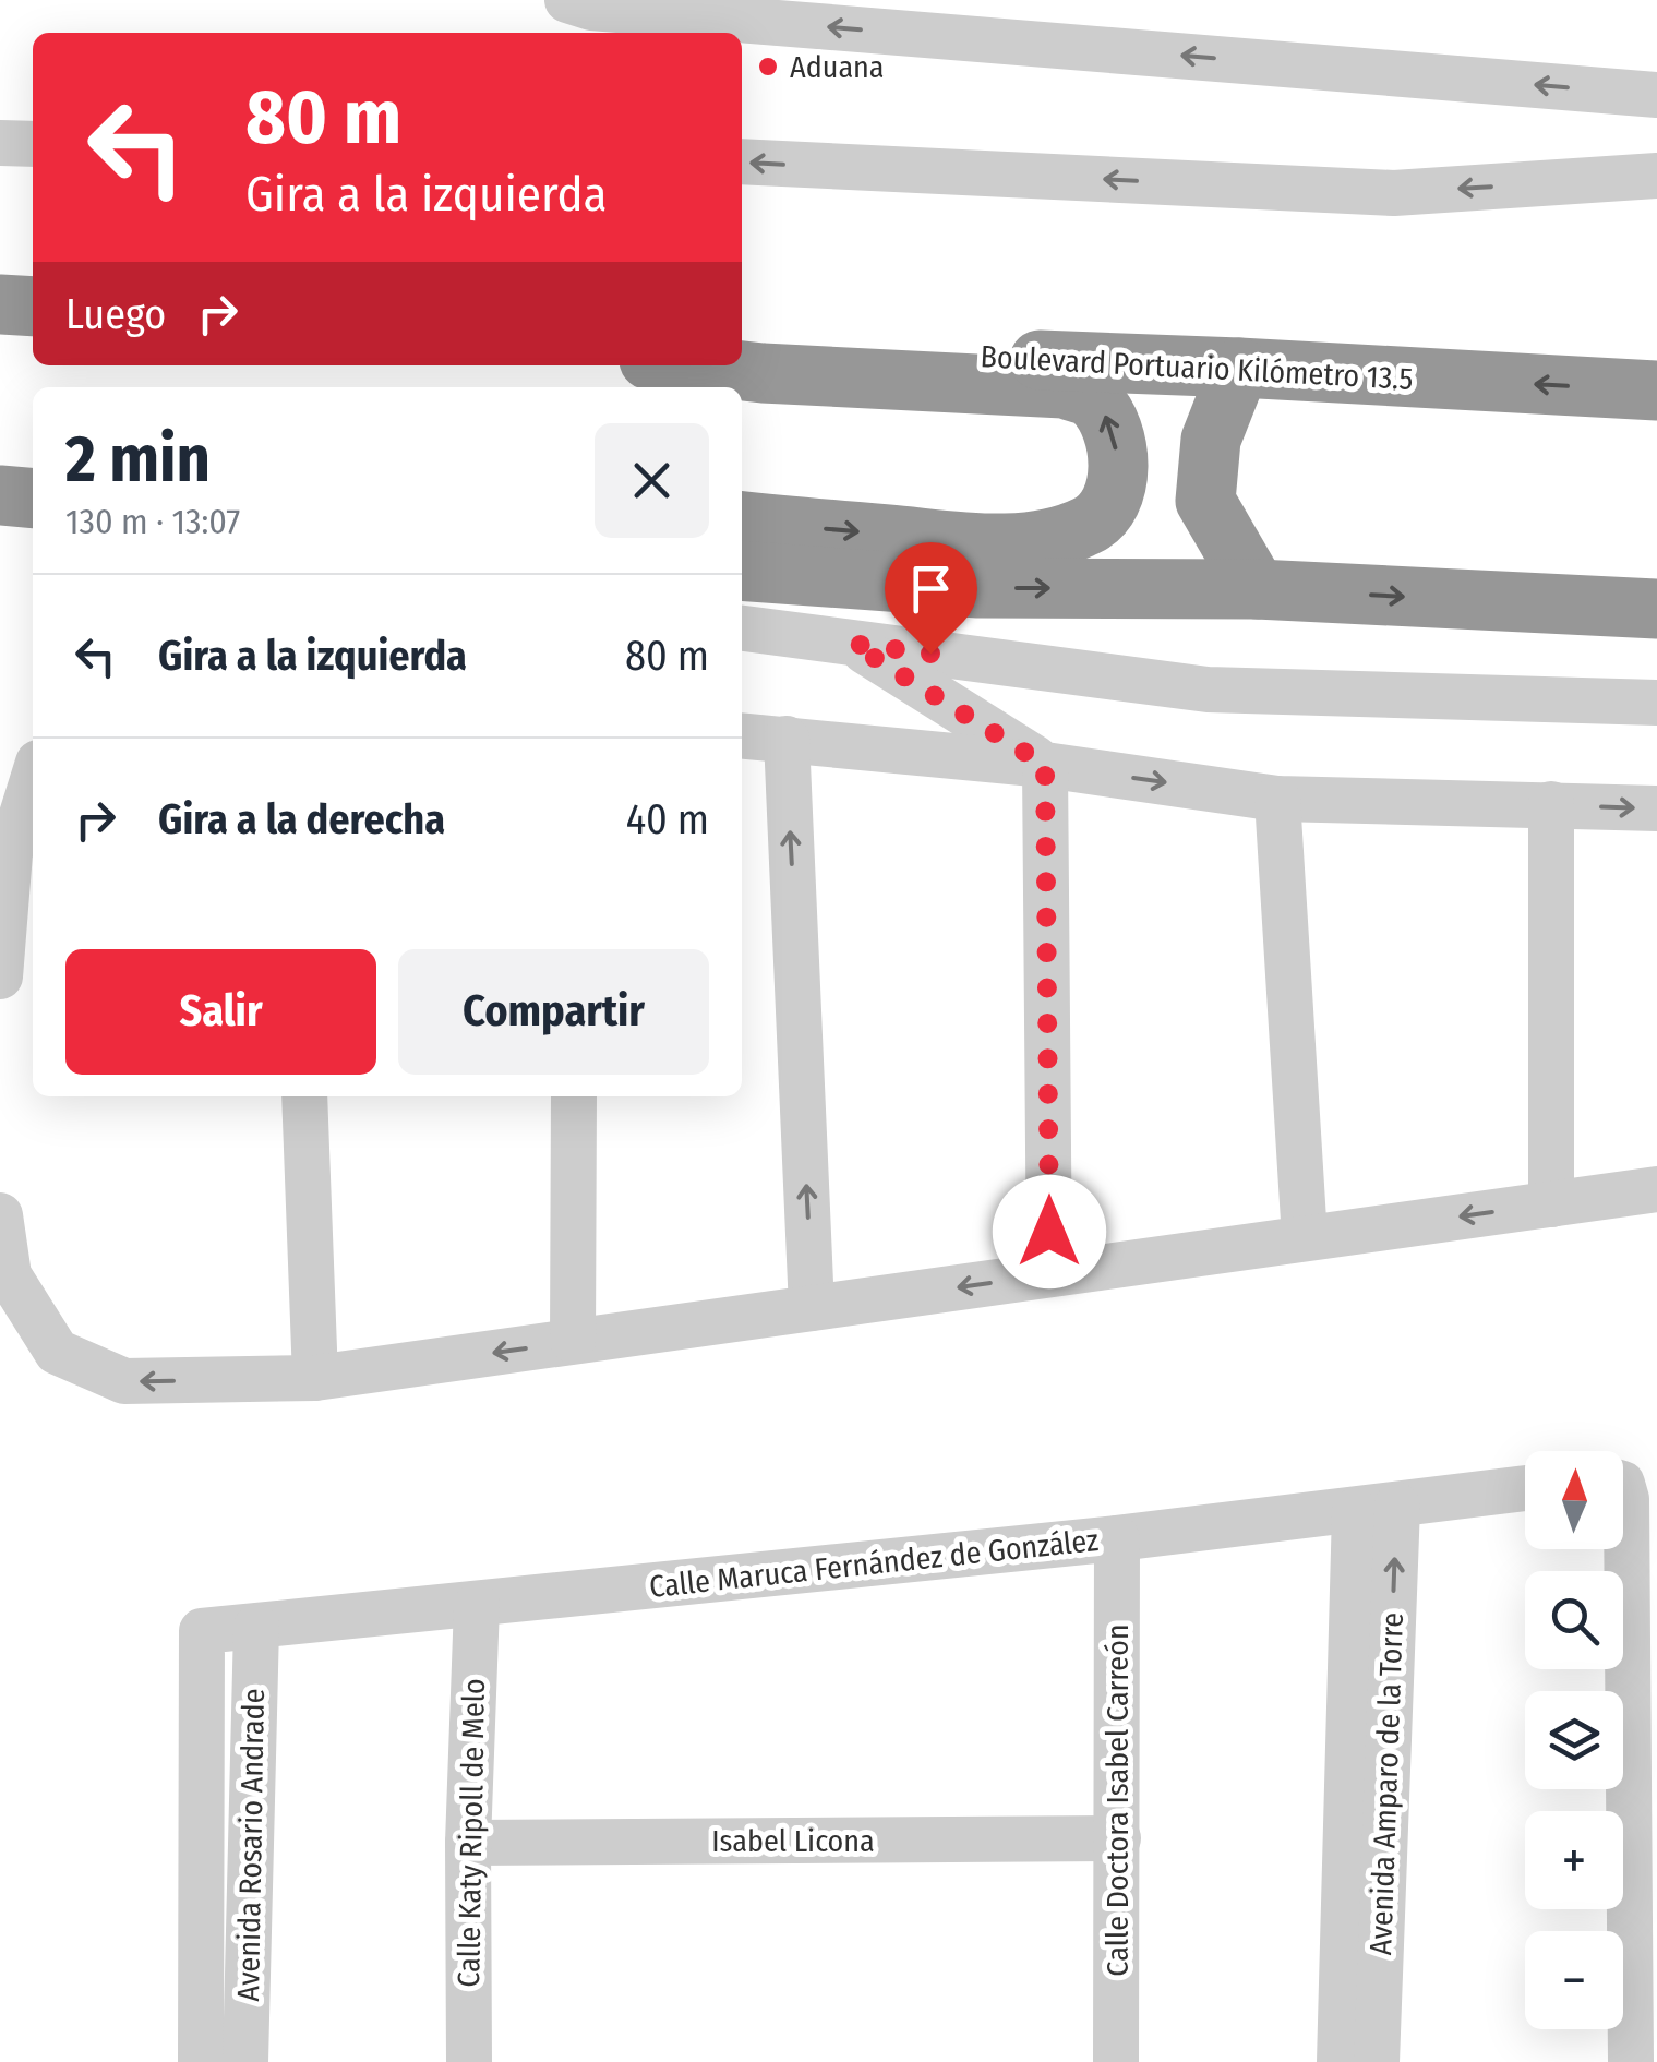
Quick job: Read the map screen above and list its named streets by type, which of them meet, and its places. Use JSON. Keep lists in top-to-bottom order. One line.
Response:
{"streets":{"highway":["Boulevard Portuario Kilómetro 13.5"],"street":["Calle Maruca Fernández de González","Avenida Amparo de la Torre","Calle Doctora Isabel Carreón","Calle Katy Ripoll de Melo","Isabel Licona","Avenida Rosario Andrade"]},"crossings":[["Calle Maruca Fernández de González","Avenida Amparo de la Torre"],["Calle Maruca Fernández de González","Calle Doctora Isabel Carreón"],["Calle Maruca Fernández de González","Calle Katy Ripoll de Melo"],["Calle Maruca Fernández de González","Avenida Rosario Andrade"],["Calle Doctora Isabel Carreón","Isabel Licona"],["Calle Katy Ripoll de Melo","Isabel Licona"]],"places":["Aduana"],"north":"top","page":{"turn":["80 m","Gira a la izquierda"],"then":"Luego","heading":["2 min","130 m · 13:07"],"list":[{"name":"Gira a la izquierda","value":"80 m"},{"name":"Gira a la derecha","value":"40 m"}],"buttons":["Salir","Compartir"],"map_buttons":["+","−"]}}
